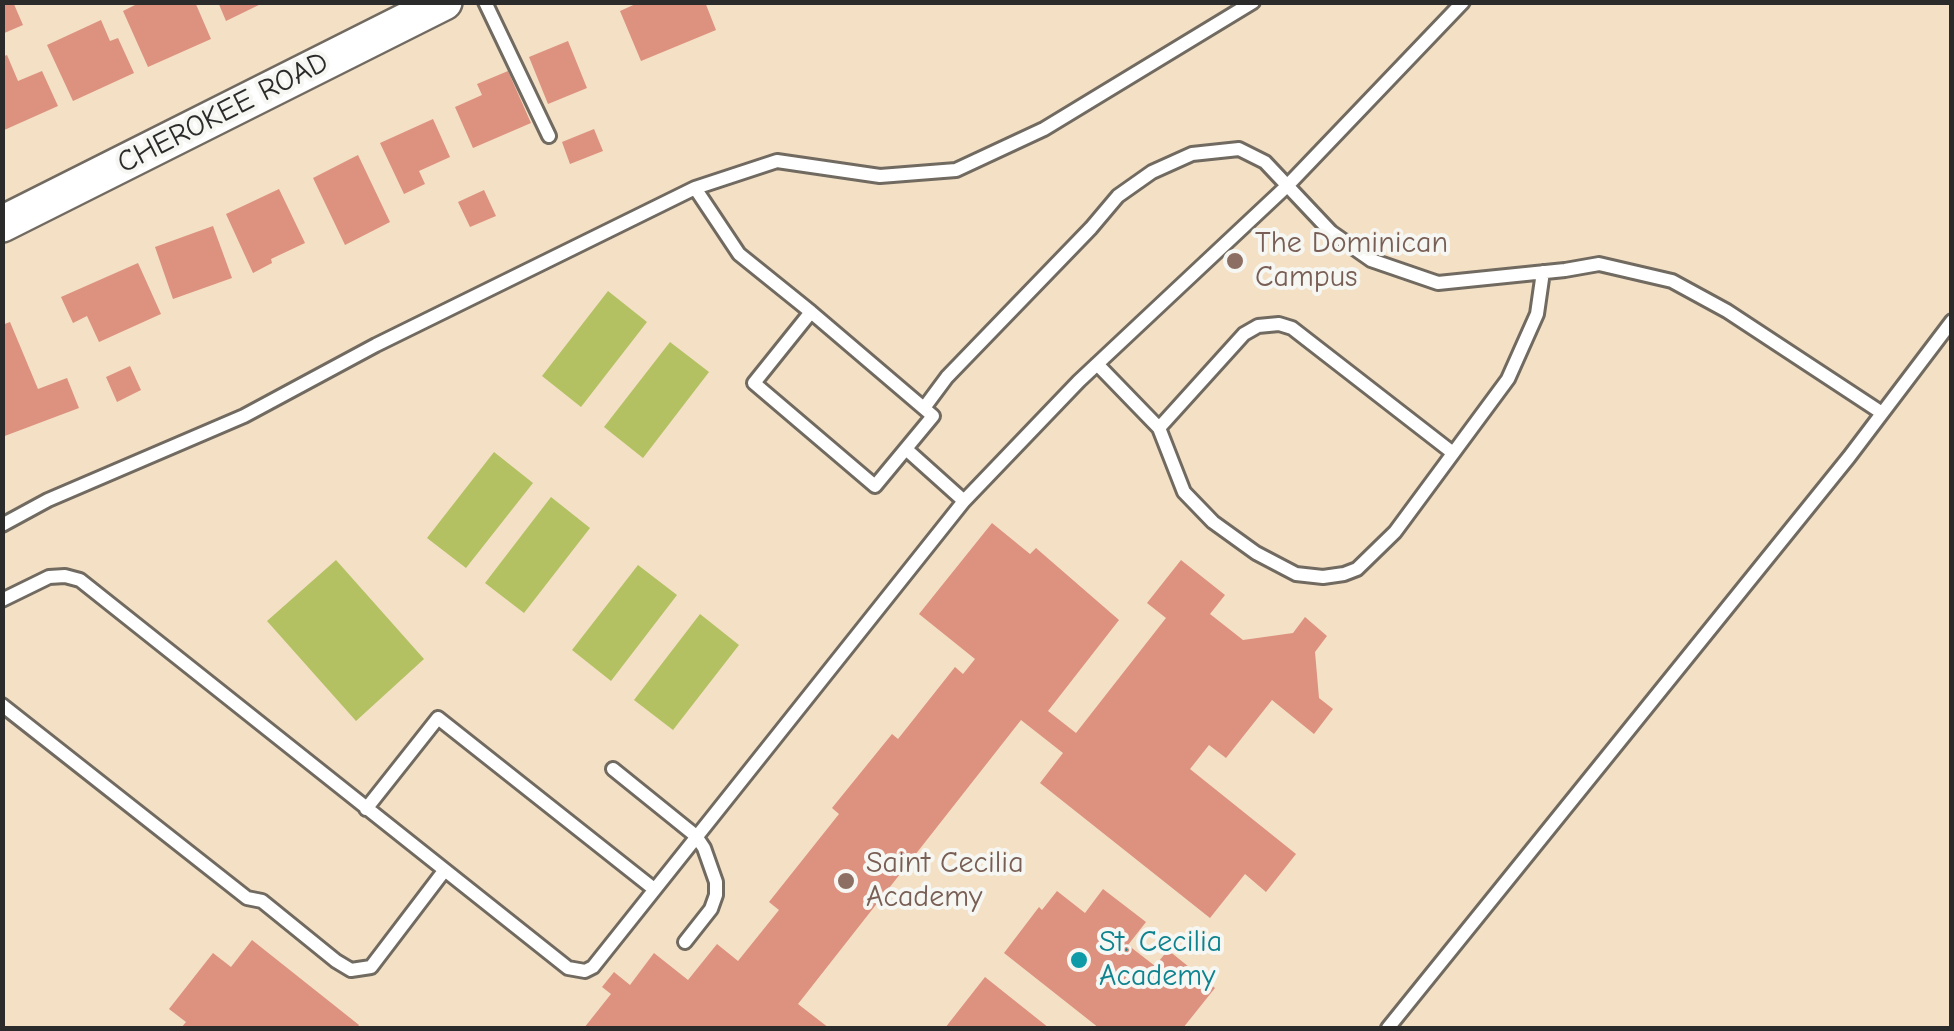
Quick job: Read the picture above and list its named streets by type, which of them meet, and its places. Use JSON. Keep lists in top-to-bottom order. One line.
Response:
{"streets":{"street":["CHEROKEE ROAD"]},"places":["The Dominican Campus","Saint Cecilia Academy","St. Cecilia Academy"]}
